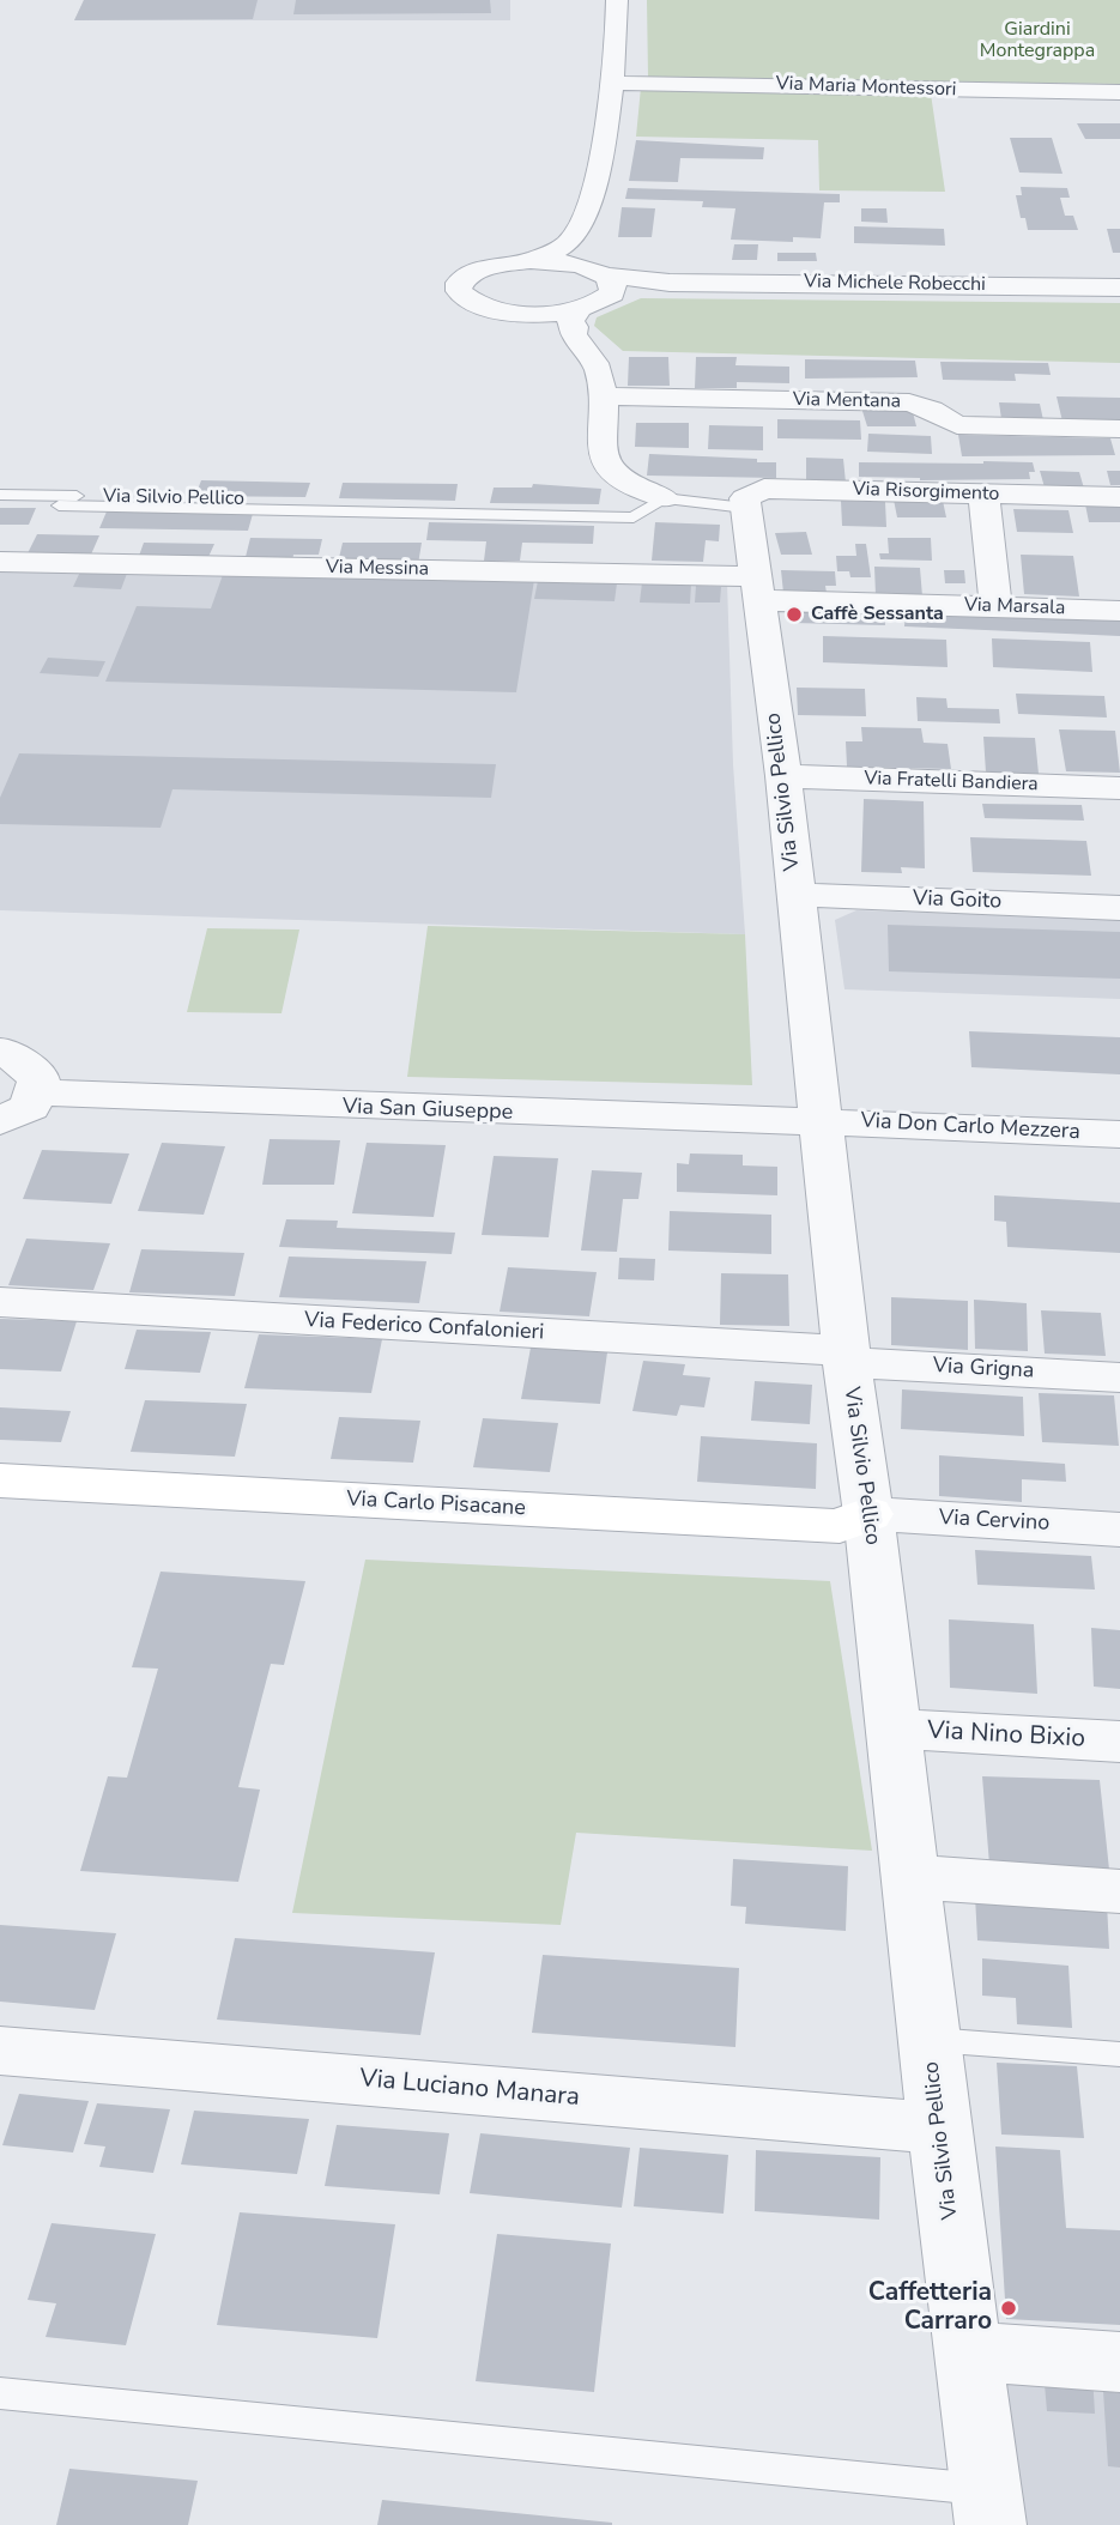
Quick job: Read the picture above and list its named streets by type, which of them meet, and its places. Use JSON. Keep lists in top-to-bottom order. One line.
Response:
{"streets":{"street":["Via Maria Montessori","Via Michele Robecchi","Via Mentana","Via Risorgimento","Via Silvio Pellico","Via Messina","Via Marsala","Via Fratelli Bandiera","Via Goito","Via San Giuseppe","Via Don Carlo Mezzera","Via Federico Confalonieri","Via Grigna","Via Carlo Pisacane","Via Cervino","Via Nino Bixio","Via Luciano Manara"]},"crossings":[["Via Risorgimento","Via Silvio Pellico"],["Via Silvio Pellico","Via Messina"],["Via Silvio Pellico","Via Marsala"],["Via Silvio Pellico","Via Fratelli Bandiera"],["Via Silvio Pellico","Via Goito"],["Via Silvio Pellico","Via San Giuseppe"],["Via Silvio Pellico","Via Don Carlo Mezzera"],["Via Silvio Pellico","Via Federico Confalonieri"],["Via Silvio Pellico","Via Grigna"],["Via Silvio Pellico","Via Carlo Pisacane"],["Via Silvio Pellico","Via Cervino"],["Via Silvio Pellico","Via Nino Bixio"],["Via Silvio Pellico","Via Luciano Manara"],["Via Messina","Via Marsala"],["Via San Giuseppe","Via Don Carlo Mezzera"],["Via Federico Confalonieri","Via Grigna"],["Via Carlo Pisacane","Via Cervino"]],"parks":["Giardini Montegrappa"],"places":["Caffè Sessanta","Caffetteria Carraro"]}
